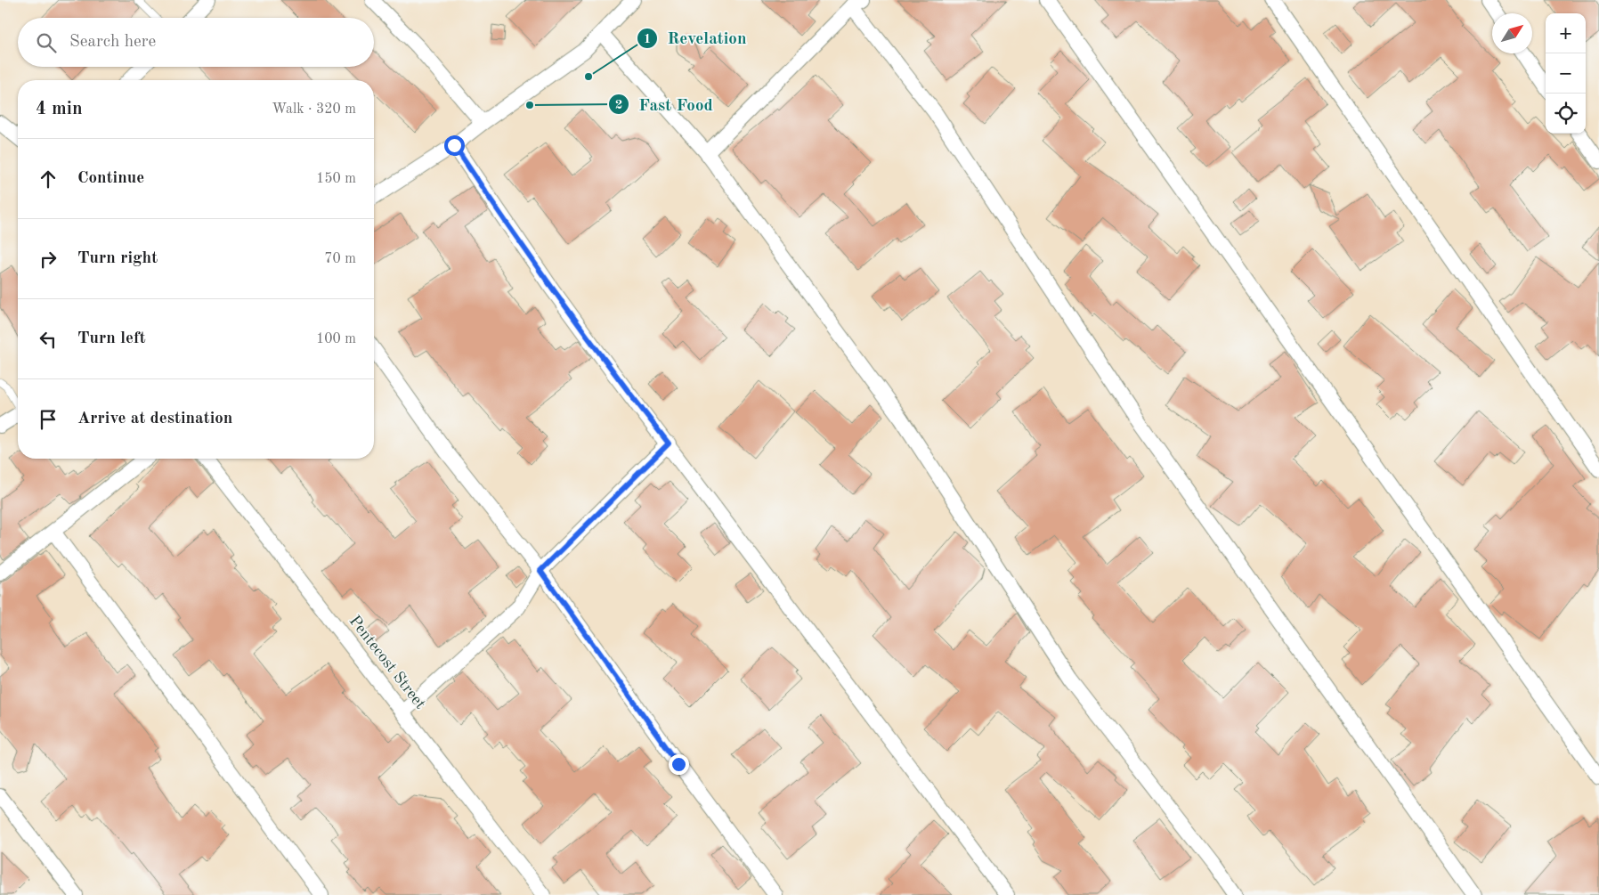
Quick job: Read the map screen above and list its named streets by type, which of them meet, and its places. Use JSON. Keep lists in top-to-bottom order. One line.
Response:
{"streets":{"street":["Pentecost Street"]},"places":["Revelation","Fast Food"],"north":"top right","page":{"map_buttons":["+","−"],"search":"Search here","heading":["4 min","Walk · 320 m"],"list":[["Continue","150 m"],["Turn right","70 m"],["Turn left","100 m"],"Arrive at destination"]}}
